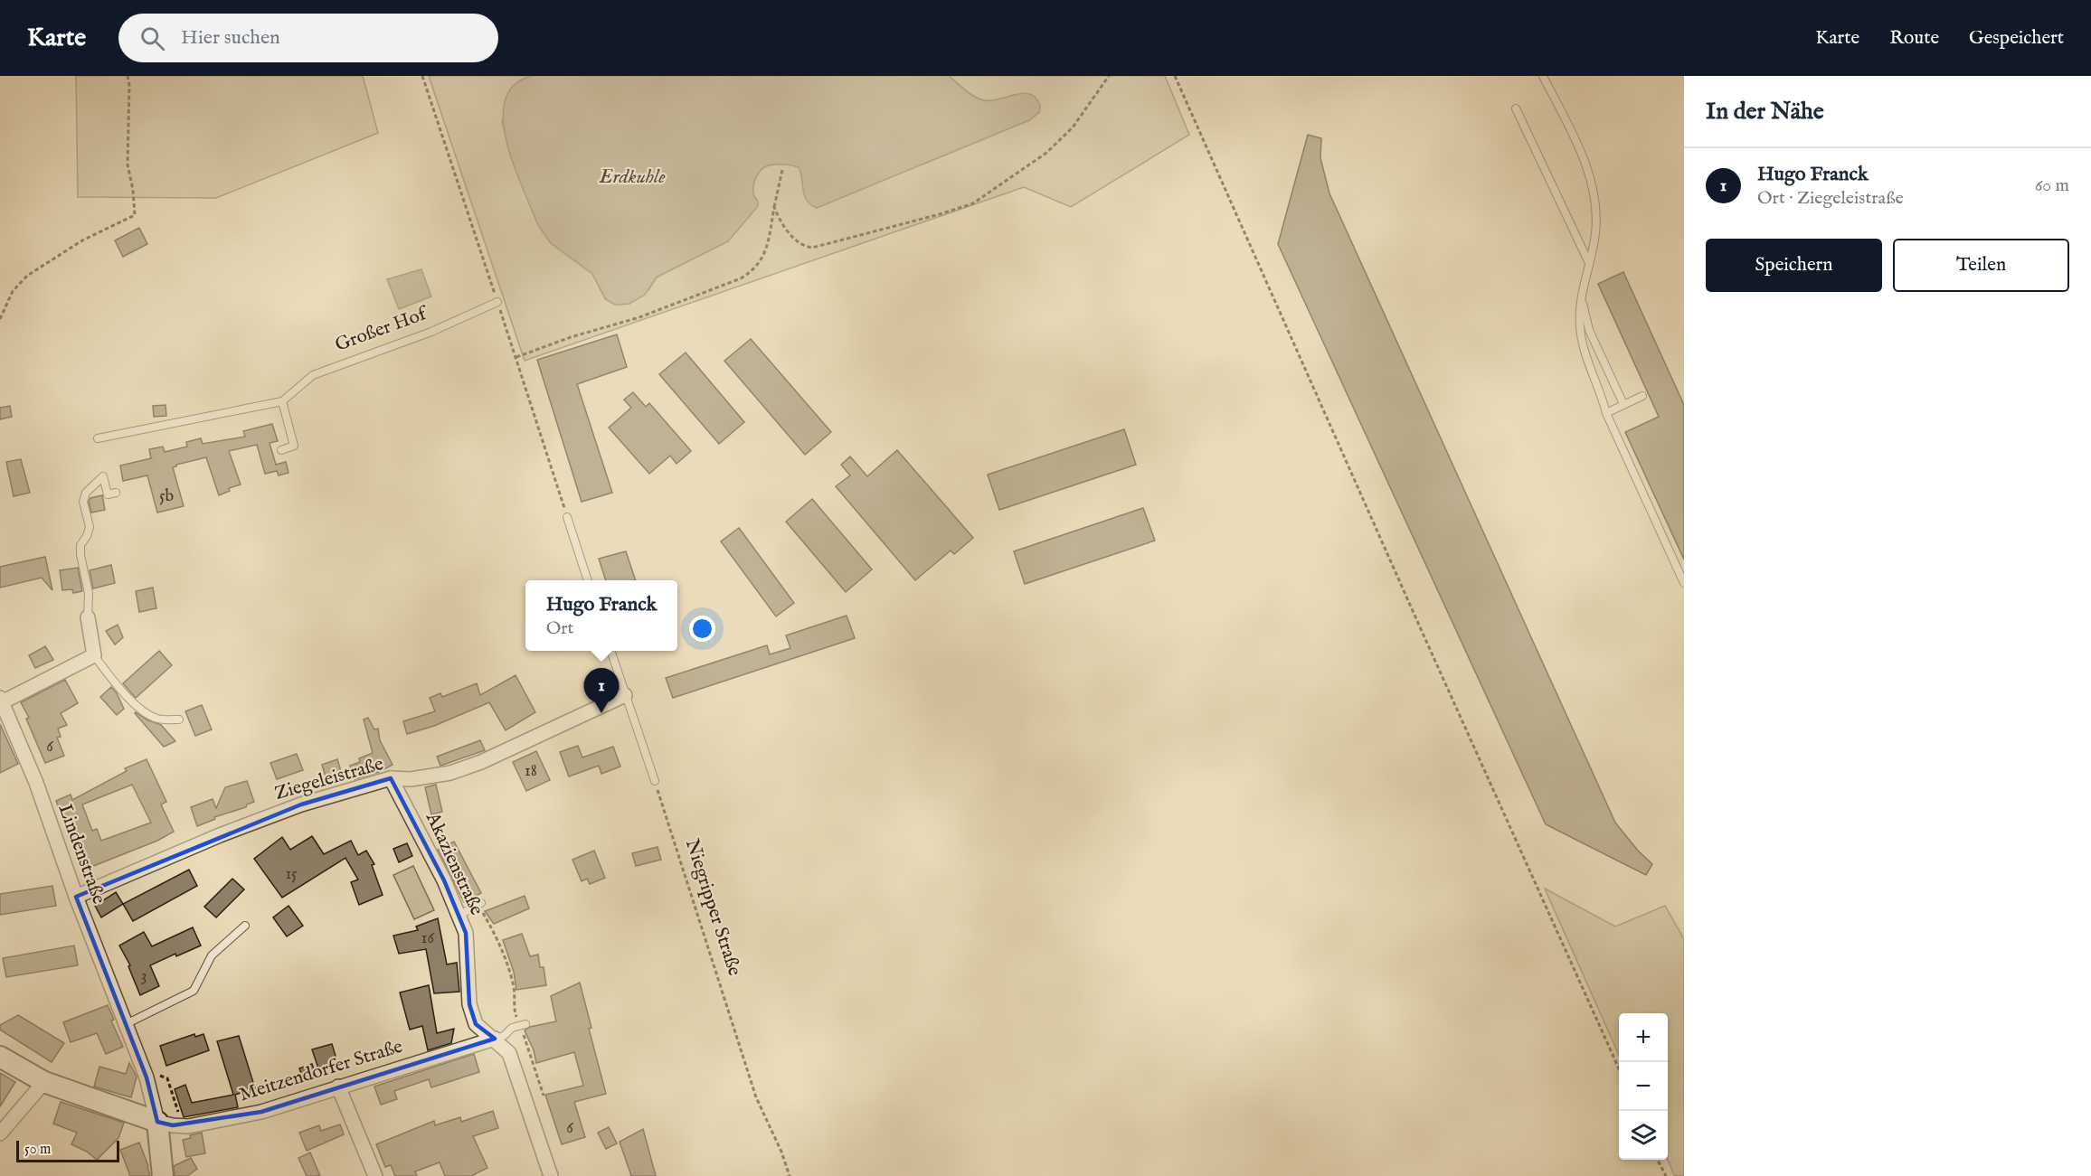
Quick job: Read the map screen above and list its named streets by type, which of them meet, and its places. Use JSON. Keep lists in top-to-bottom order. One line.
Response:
{"streets":{"street":["Ziegeleistraße","Lindenstraße","Akazienstraße","Meitzendorfer Straße"],"lane":["Großer Hof"],"path":["Niegripper Straße"]},"crossings":[["Ziegeleistraße","Lindenstraße"],["Ziegeleistraße","Akazienstraße"],["Lindenstraße","Meitzendorfer Straße"],["Akazienstraße","Meitzendorfer Straße"]],"water":["Erdkuhle"],"house_numbers":["5b","6","18","15","16","3","6"],"scale_bar":"50 m","page":{"header":"Karte","search":"Hier suchen","nav":["Karte","Route","Gespeichert"],"heading":"In der Nähe","list":[{"mark":"1","name":"Hugo Franck","note":"Ort · Ziegeleistraße","value":"60 m"}],"buttons":["Speichern","Teilen"],"popup":["Hugo Franck","Ort"],"pins":"1","map_buttons":["+","−"],"scale":"50 m"}}
